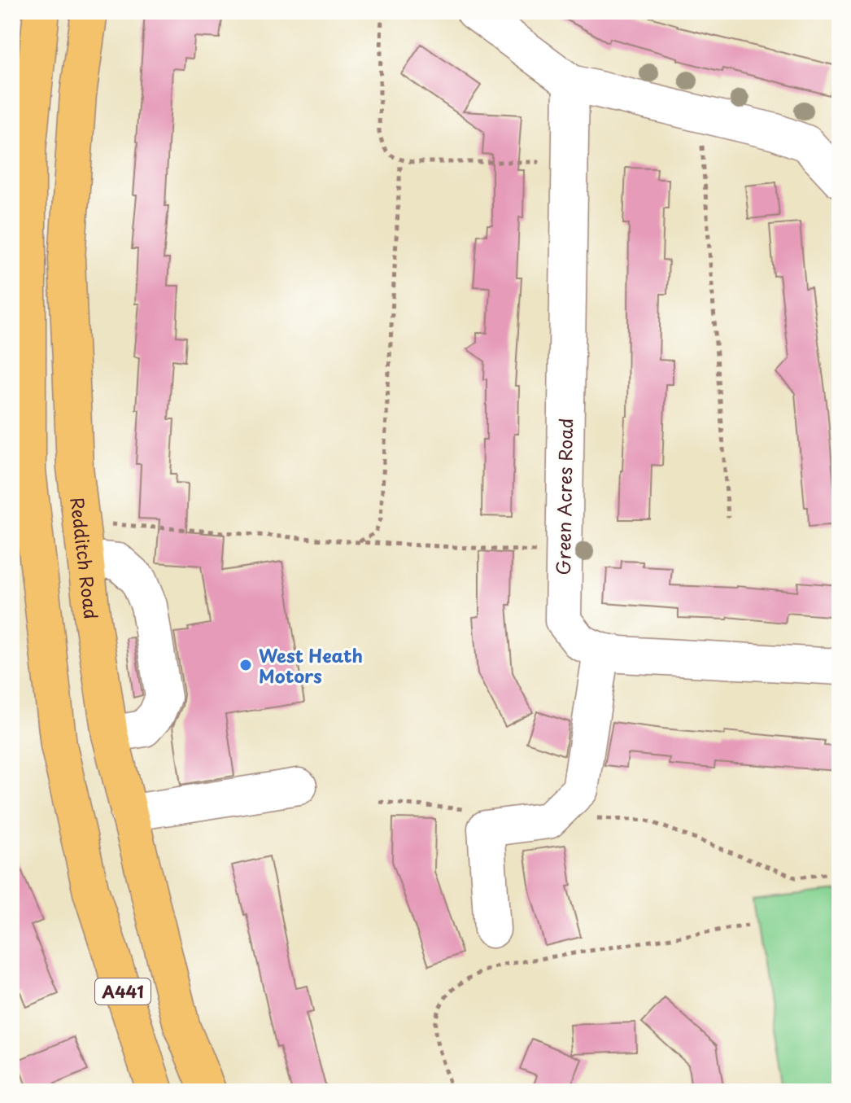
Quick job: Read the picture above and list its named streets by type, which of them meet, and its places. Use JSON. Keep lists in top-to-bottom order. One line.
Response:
{"streets":{"highway":["Redditch Road","A441"],"street":["Green Acres Road"]},"places":["West Heath Motors"]}
